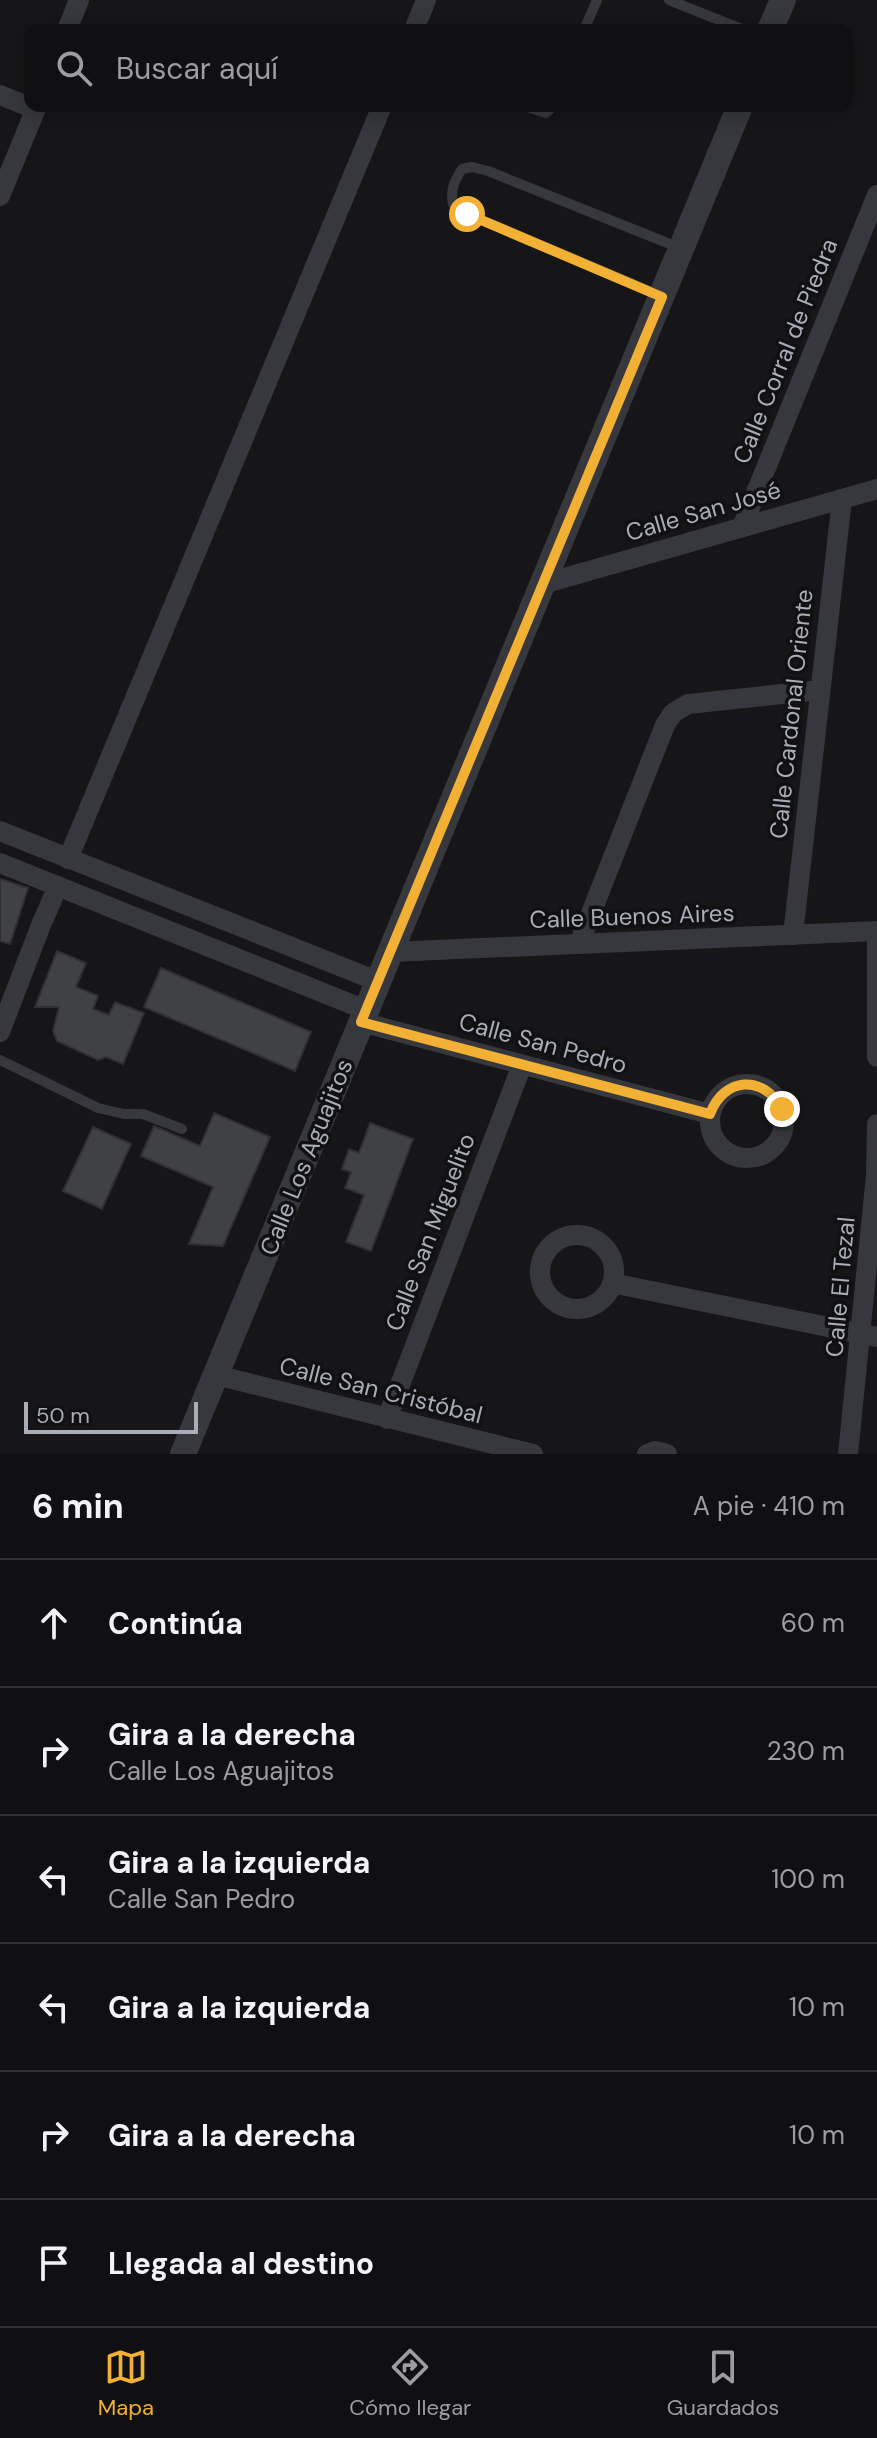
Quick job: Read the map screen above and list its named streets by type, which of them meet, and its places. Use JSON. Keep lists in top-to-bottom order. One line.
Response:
{"streets":{"street":["Calle Corral de Piedra","Calle San José","Calle Cardonal Oriente","Calle Buenos Aires","Calle San Pedro","Calle Los Aguajitos","Calle San Miguelito","Calle El Tezal","Calle San Cristóbal"]},"crossings":[["Calle Corral de Piedra","Calle San José"],["Calle San José","Calle Cardonal Oriente"],["Calle San José","Calle Los Aguajitos"],["Calle Cardonal Oriente","Calle Buenos Aires"],["Calle Buenos Aires","Calle Los Aguajitos"],["Calle San Pedro","Calle Los Aguajitos"],["Calle San Pedro","Calle San Miguelito"],["Calle Los Aguajitos","Calle San Cristóbal"],["Calle San Miguelito","Calle San Cristóbal"]],"scale_bar":"50 m","page":{"search":"Buscar aquí","scale":"50 m","heading":["6 min","A pie · 410 m"],"list":[["Continúa","60 m"],["Gira a la derecha","Calle Los Aguajitos","230 m"],["Gira a la izquierda","Calle San Pedro","100 m"],["Gira a la izquierda","10 m"],["Gira a la derecha","10 m"],"Llegada al destino"],"nav":["Mapa","Cómo llegar","Guardados"]}}
